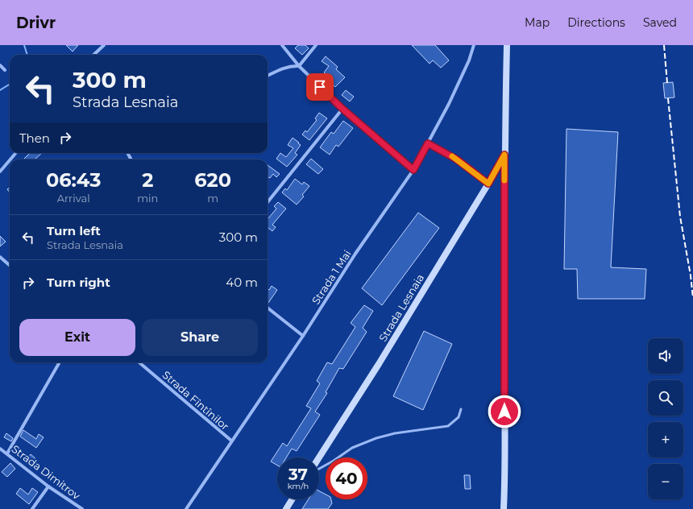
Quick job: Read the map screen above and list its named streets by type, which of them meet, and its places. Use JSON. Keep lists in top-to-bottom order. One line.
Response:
{"streets":{"street":["Strada 1 Mai","Strada Lesnaia","Strada Fîntînilor","Strada Dimitrov"]},"crossings":[["Strada 1 Mai","Strada Fîntînilor"]],"page":{"header":"Drivr","nav":["Map","Directions","Saved"],"turn":["300 m","Strada Lesnaia"],"then":"Then","eta":["06:43","Arrival","2","min","620","m"],"list":[{"name":"Turn left","note":"Strada Lesnaia","value":"300 m"},{"name":"Turn right","value":"40 m"}],"buttons":["Exit","Share"],"map_buttons":["+","−"],"speed":"37 km/h","limit":"40"}}
